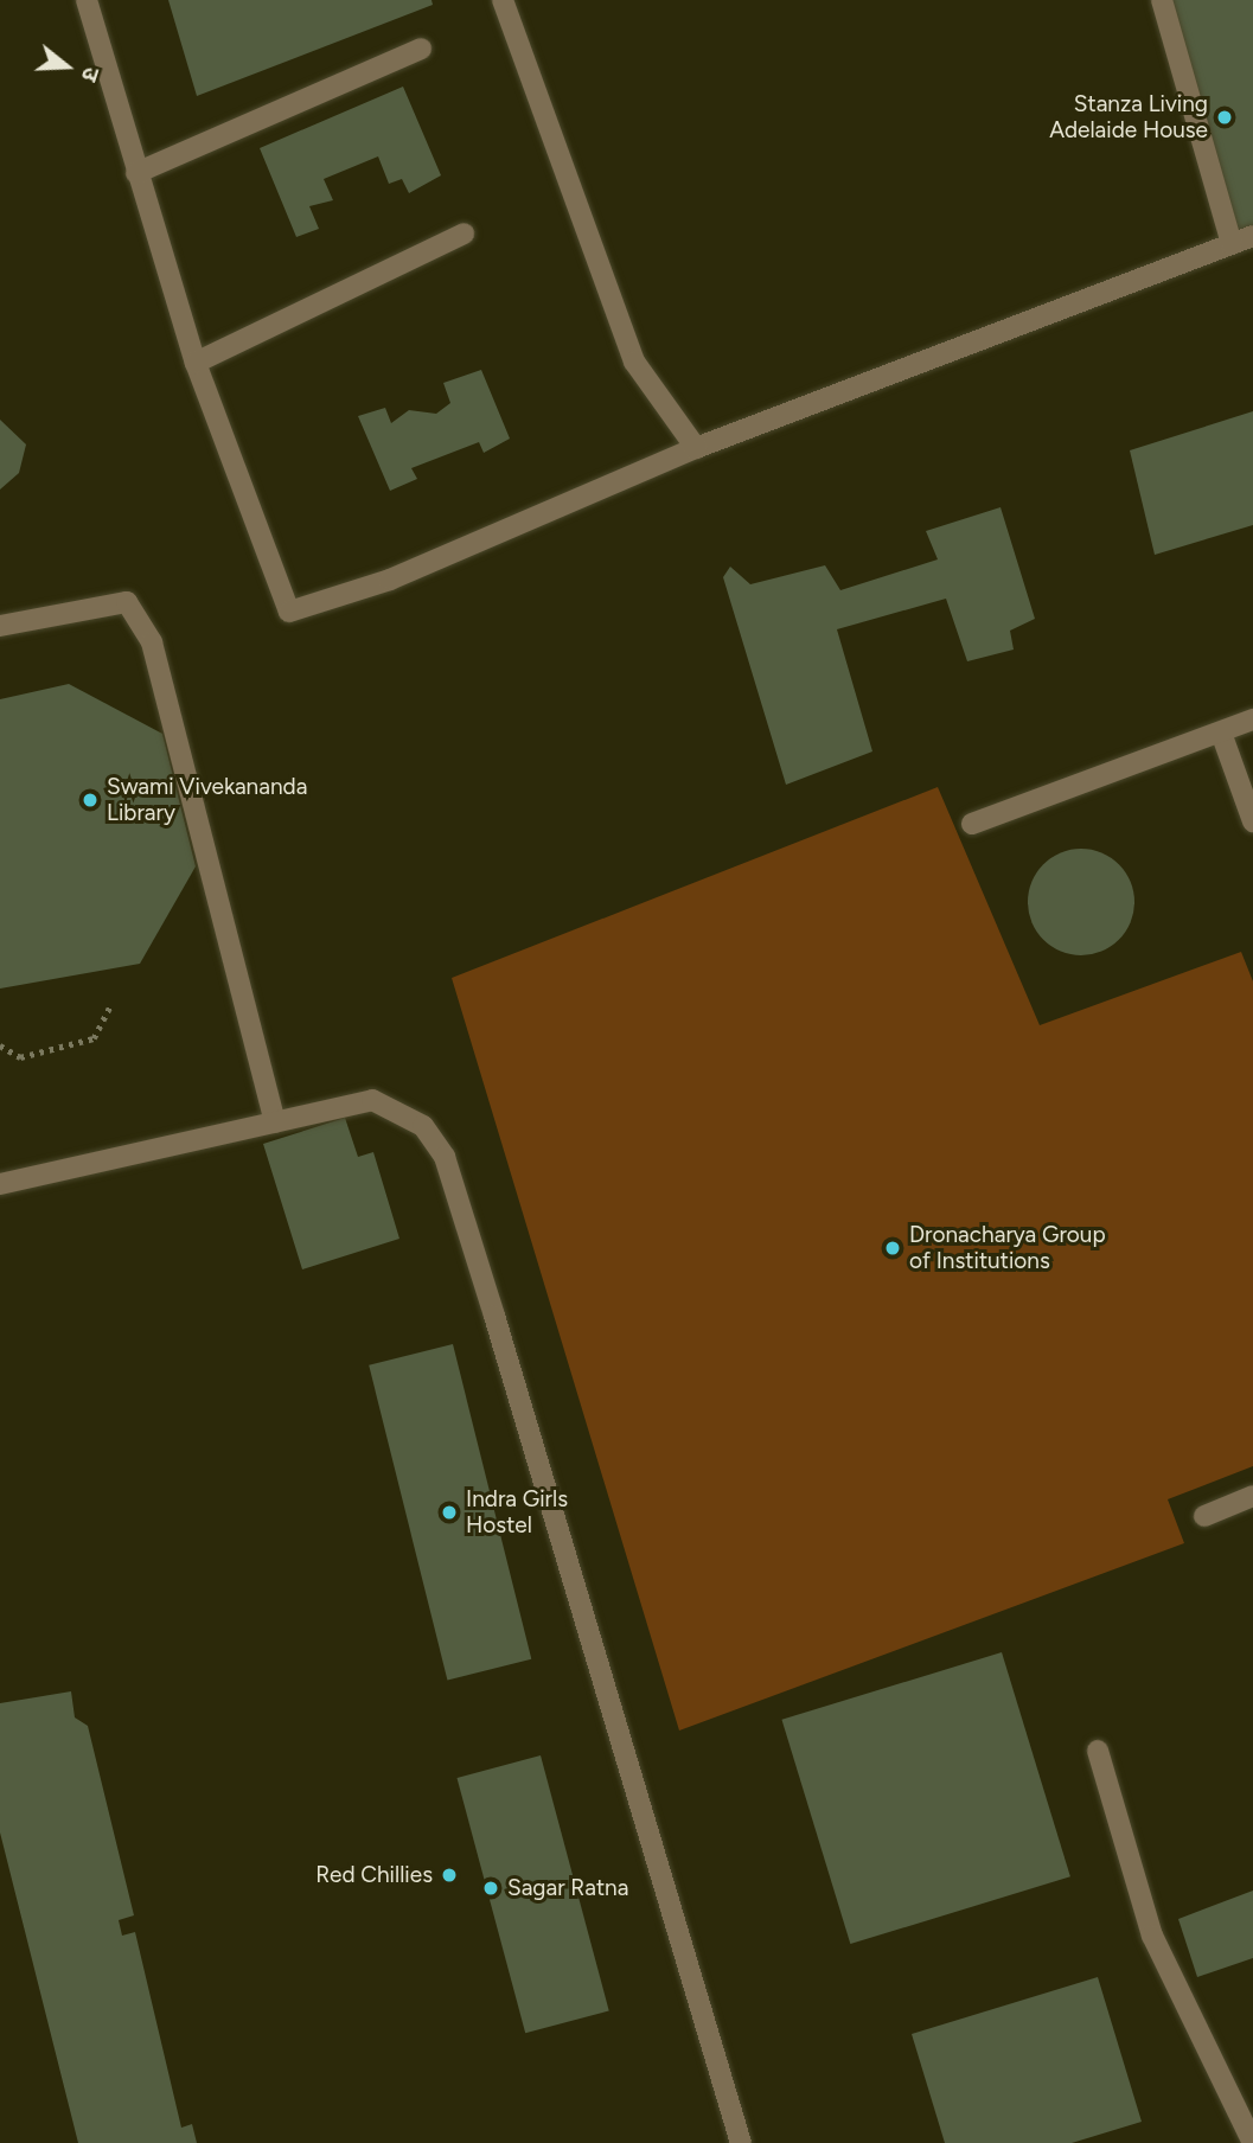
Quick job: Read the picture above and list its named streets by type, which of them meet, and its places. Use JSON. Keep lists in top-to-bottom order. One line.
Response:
{"places":["Stanza Living Adelaide House","Swami Vivekananda Library","Dronacharya Group of Institutions","Indra Girls Hostel","Red Chillies","Sagar Ratna"],"north":"right"}
